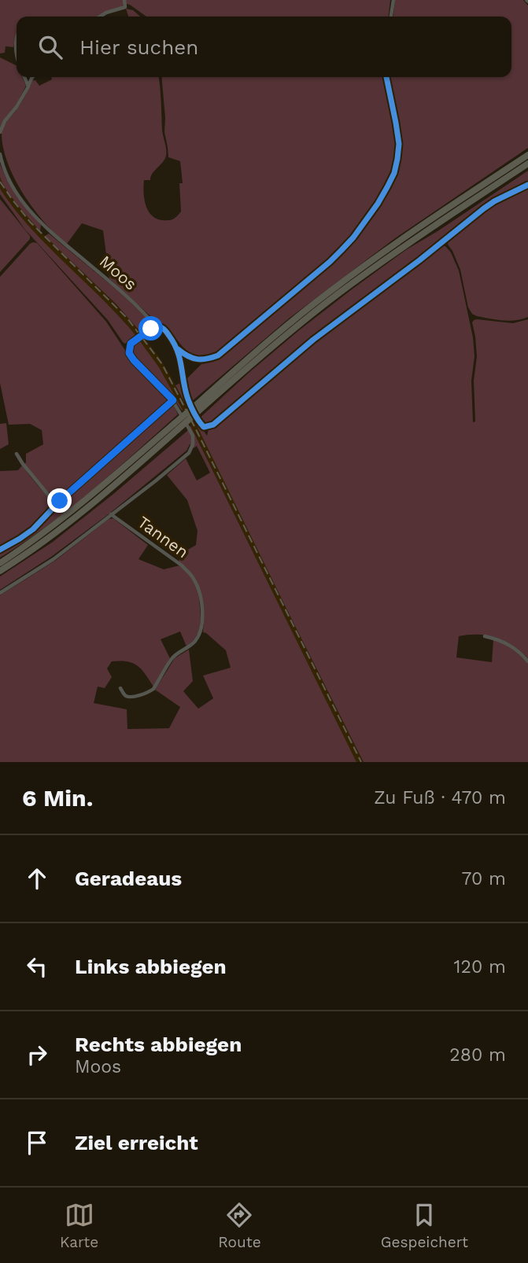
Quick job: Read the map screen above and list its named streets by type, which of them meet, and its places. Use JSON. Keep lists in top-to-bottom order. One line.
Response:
{"streets":{"street":["Moos","Tannen"]},"page":{"search":"Hier suchen","heading":["6 Min.","Zu Fuß · 470 m"],"list":[["Geradeaus","70 m"],["Links abbiegen","120 m"],["Rechts abbiegen","Moos","280 m"],"Ziel erreicht"],"nav":["Karte","Route","Gespeichert"]}}
